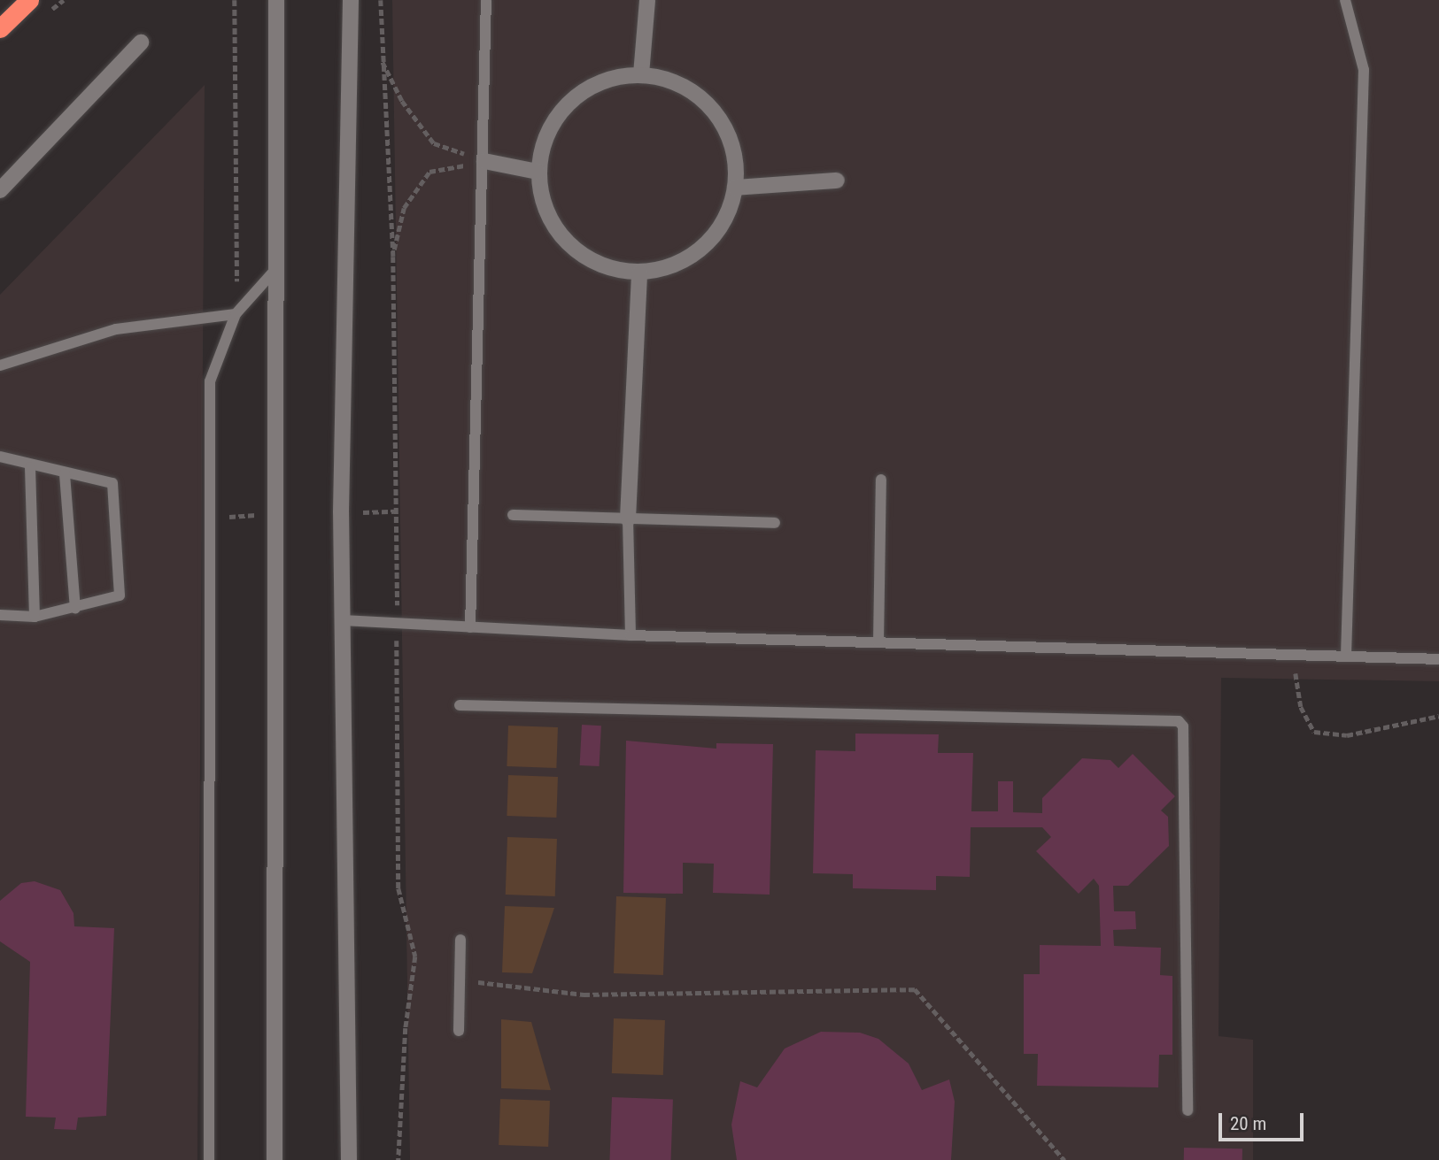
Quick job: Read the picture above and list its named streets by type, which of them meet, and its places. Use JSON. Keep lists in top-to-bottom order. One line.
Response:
{"scale_bar":"20 m"}
